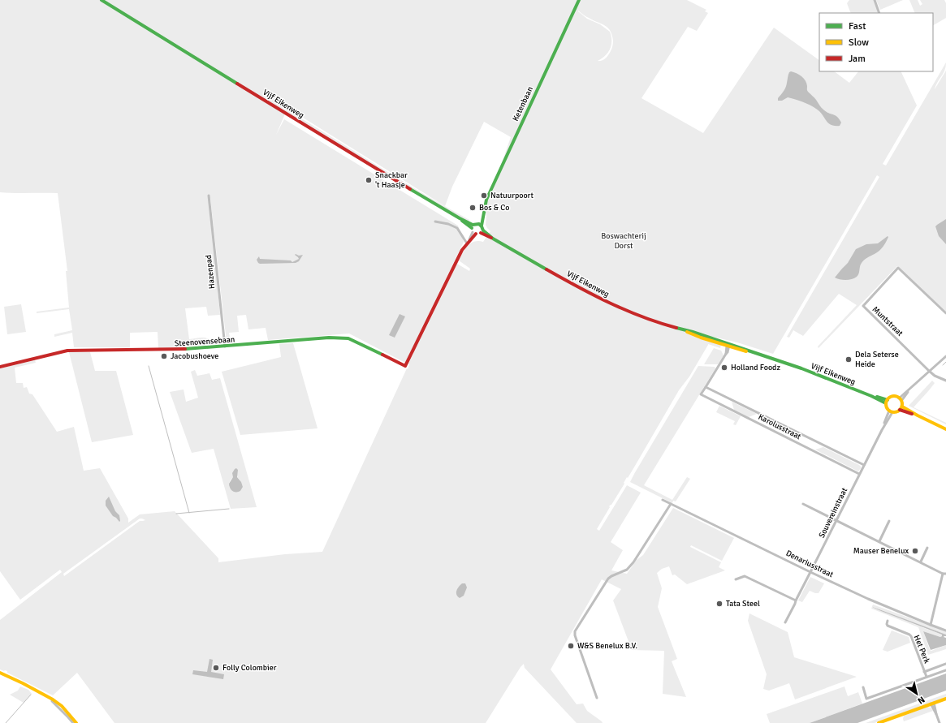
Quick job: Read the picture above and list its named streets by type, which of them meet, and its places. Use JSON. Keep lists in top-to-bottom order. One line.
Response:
{"streets":{"main road":["Vijf Eikenweg","Ketenbaan","Steenovensebaan"],"street":["Hazenpad","Muntstraat","Karolusstraat","Souvereinstraat","Denariusstraat","Het Perk"]},"crossings":[["Vijf Eikenweg","Ketenbaan"],["Vijf Eikenweg","Souvereinstraat"],["Hazenpad","Steenovensebaan"],["Karolusstraat","Souvereinstraat"],["Souvereinstraat","Denariusstraat"]],"parks":["Boswachterij Dorst"],"places":["Snackbar 't Haasje","Natuurpoort","Bos & Co","Jacobushoeve","Dela Seterse Heide","Holland Foodz","Mauser Benelux","Tata Steel","W&S Benelux B.V.","Folly Colombier"],"legend":["Fast","Slow","Jam"],"north":"bottom right"}
